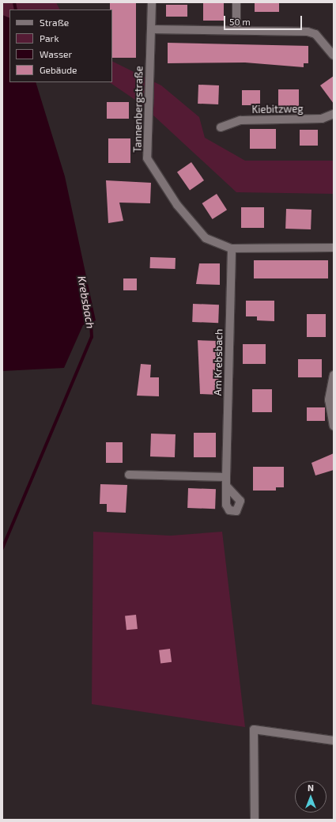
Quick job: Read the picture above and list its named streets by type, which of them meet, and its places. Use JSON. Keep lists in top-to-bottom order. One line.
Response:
{"streets":{"street":["Tannenbergstraße","Kiebitzweg","Am Krebsbach"]},"crossings":[["Tannenbergstraße","Am Krebsbach"]],"water":["Krebsbach"],"legend":["Straße","Park","Wasser","Gebäude"],"scale_bar":"50 m","north":"top"}
